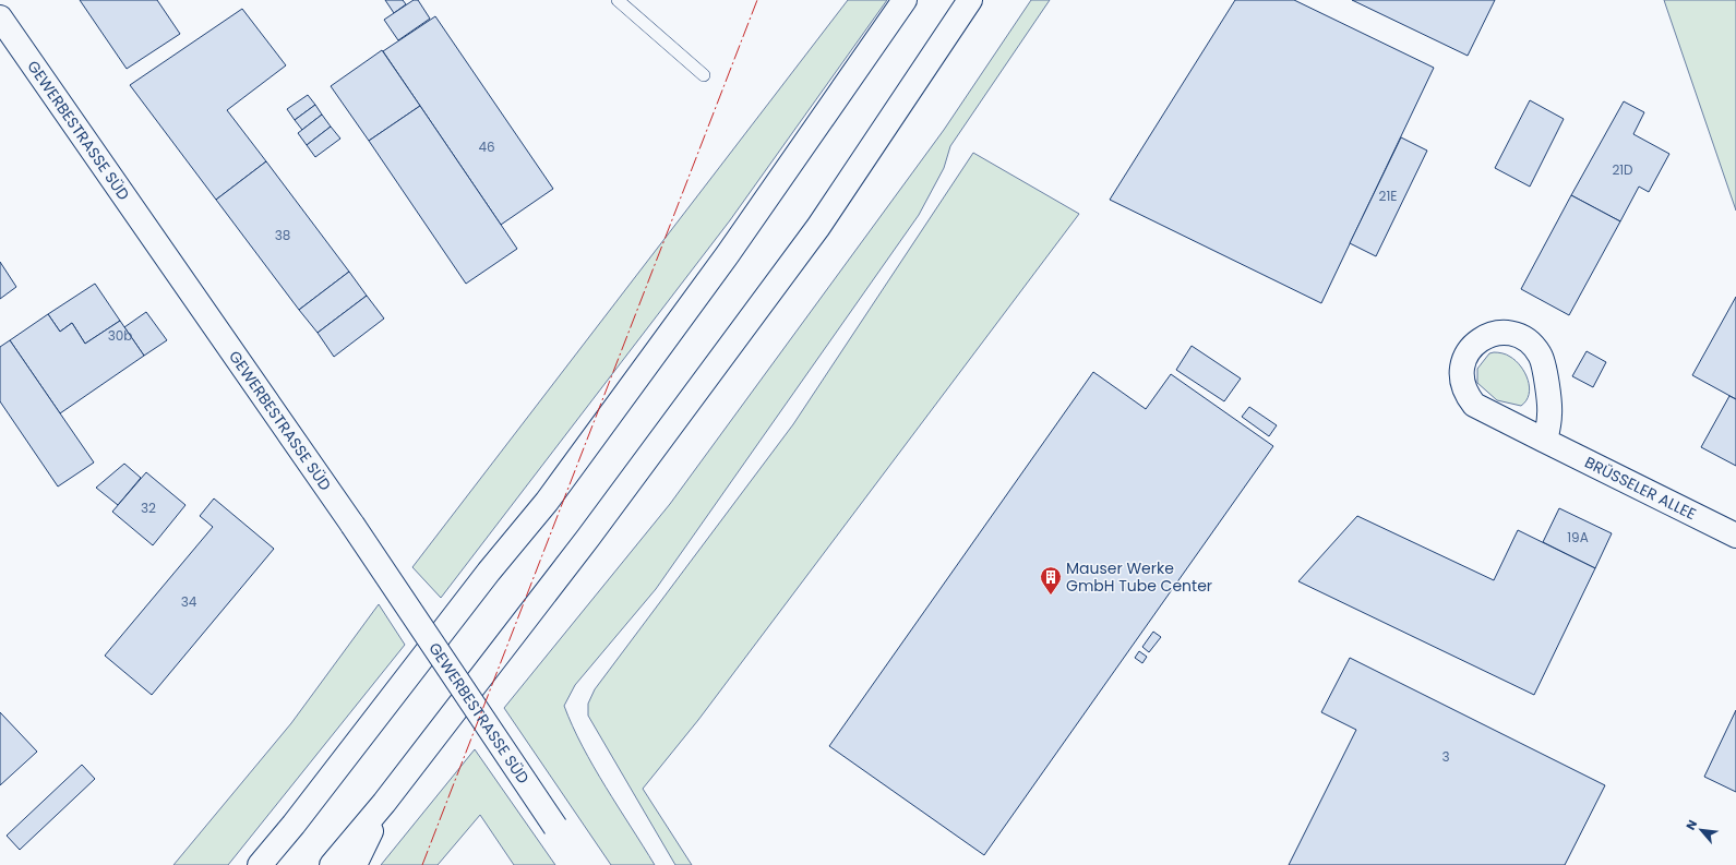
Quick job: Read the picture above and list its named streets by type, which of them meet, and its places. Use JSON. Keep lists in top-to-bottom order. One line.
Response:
{"streets":{"main road":["GEWERBESTRASSE SÜD","BRÜSSELER ALLEE"]},"places":{"building":["Mauser Werke GmbH Tube Center"]},"house_numbers":["46","21D","21E","38","30b","32","19A","34","3"],"north":"top left"}
